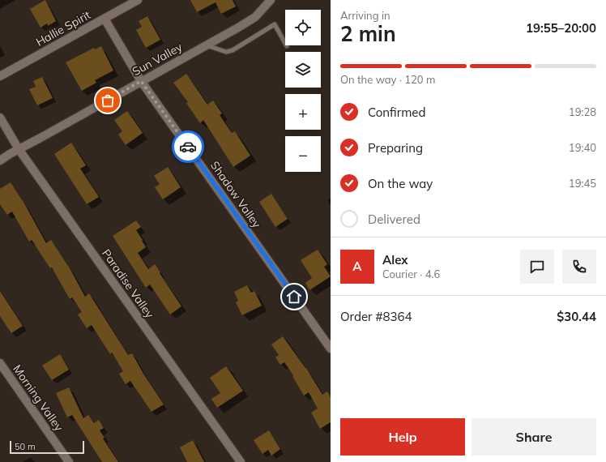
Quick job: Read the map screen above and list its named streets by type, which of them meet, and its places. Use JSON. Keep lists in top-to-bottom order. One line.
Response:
{"streets":{"street":["Hallie Spirit","Sun Valley","Shadow Valley","Paradise Valley","Morning Valley"]},"crossings":[["Hallie Spirit","Shadow Valley"],["Sun Valley","Shadow Valley"],["Sun Valley","Paradise Valley"]],"scale_bar":"50 m","page":{"heading":["2 min","Arriving in","19:55–20:00"],"panel":["Alex","Courier · 4.6","Order #8364","$30.44"],"map_buttons":["+","−"],"bar":"On the way · 120 m","list":[["Confirmed","19:28"],["Preparing","19:40"],["On the way","19:45"],"Delivered"],"round":"A","buttons":["Help","Share"],"scale":"50 m"}}
